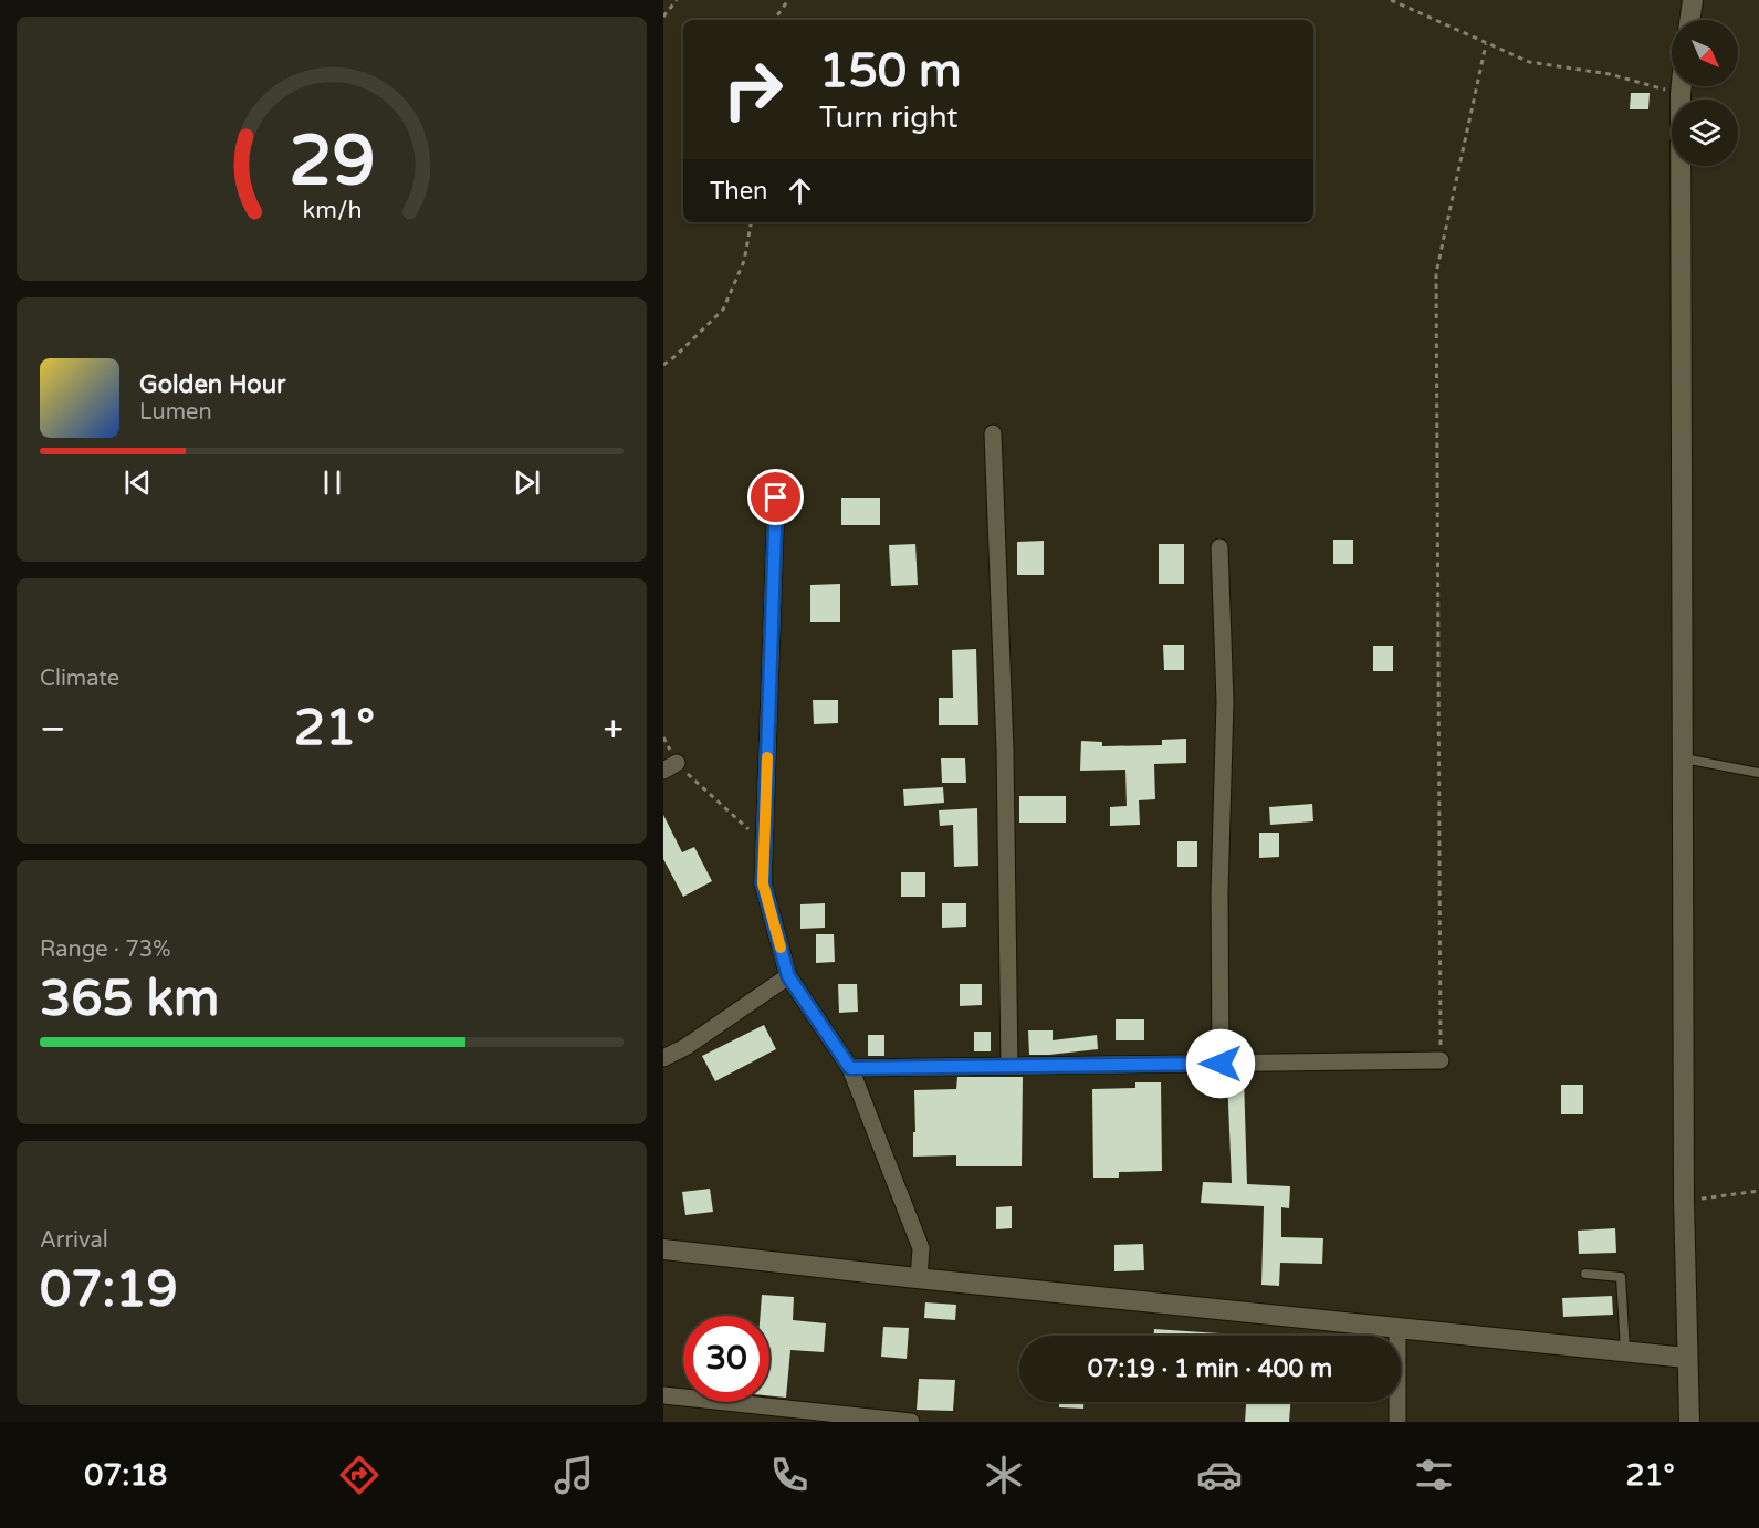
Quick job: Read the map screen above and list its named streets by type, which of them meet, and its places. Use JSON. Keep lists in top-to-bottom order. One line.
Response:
{"north":"bottom right","page":{"turn":["150 m","Turn right"],"then":"Then","song":["Golden Hour","Lumen"],"tile":["Climate",["Range · 73%","365 km"],["Arrival","07:19"]],"heat":["−","21°","+"],"limit":"30","trip":"07:19 · 1 min · 400 m","tabs":["07:18","21°"],"gauge":["29","km/h"]}}
